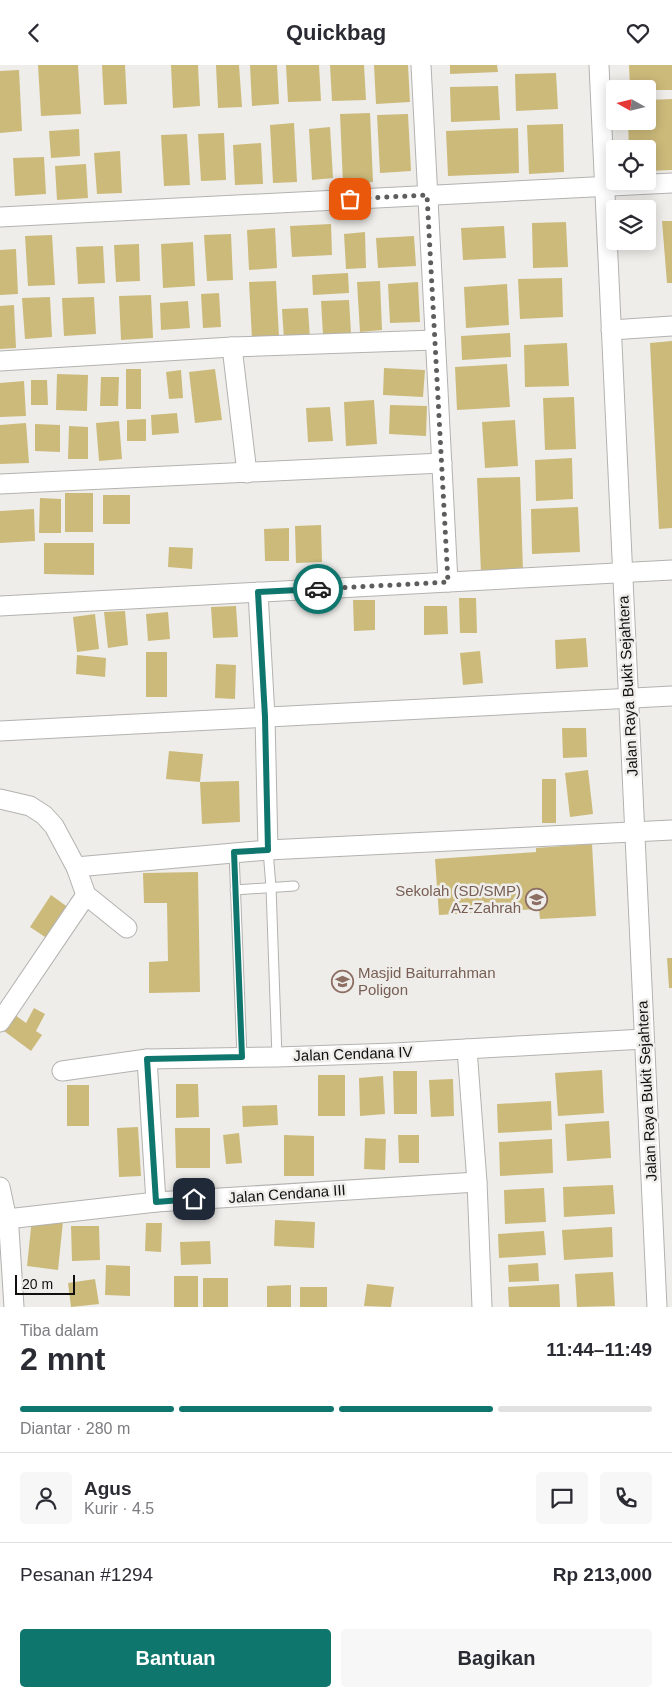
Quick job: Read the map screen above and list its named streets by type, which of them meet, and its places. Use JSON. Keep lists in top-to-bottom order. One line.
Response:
{"streets":{"street":["Jalan Raya Bukit Sejahtera","Jalan Cendana IV","Jalan Cendana III"]},"crossings":[["Jalan Raya Bukit Sejahtera","Jalan Cendana IV"]],"places":{"school or university":["Sekolah (SD/SMP) Az-Zahrah","Masjid Baiturrahman Poligon"]},"scale_bar":"20 m","north":"left","page":{"header":"Quickbag","scale":"20 m","heading":["2 mnt","Tiba dalam","11:44–11:49"],"panel":["Agus","Kurir · 4.5","Pesanan #1294","Rp 213,000"],"bar":"Diantar · 280 m","buttons":["Bantuan","Bagikan"]}}
